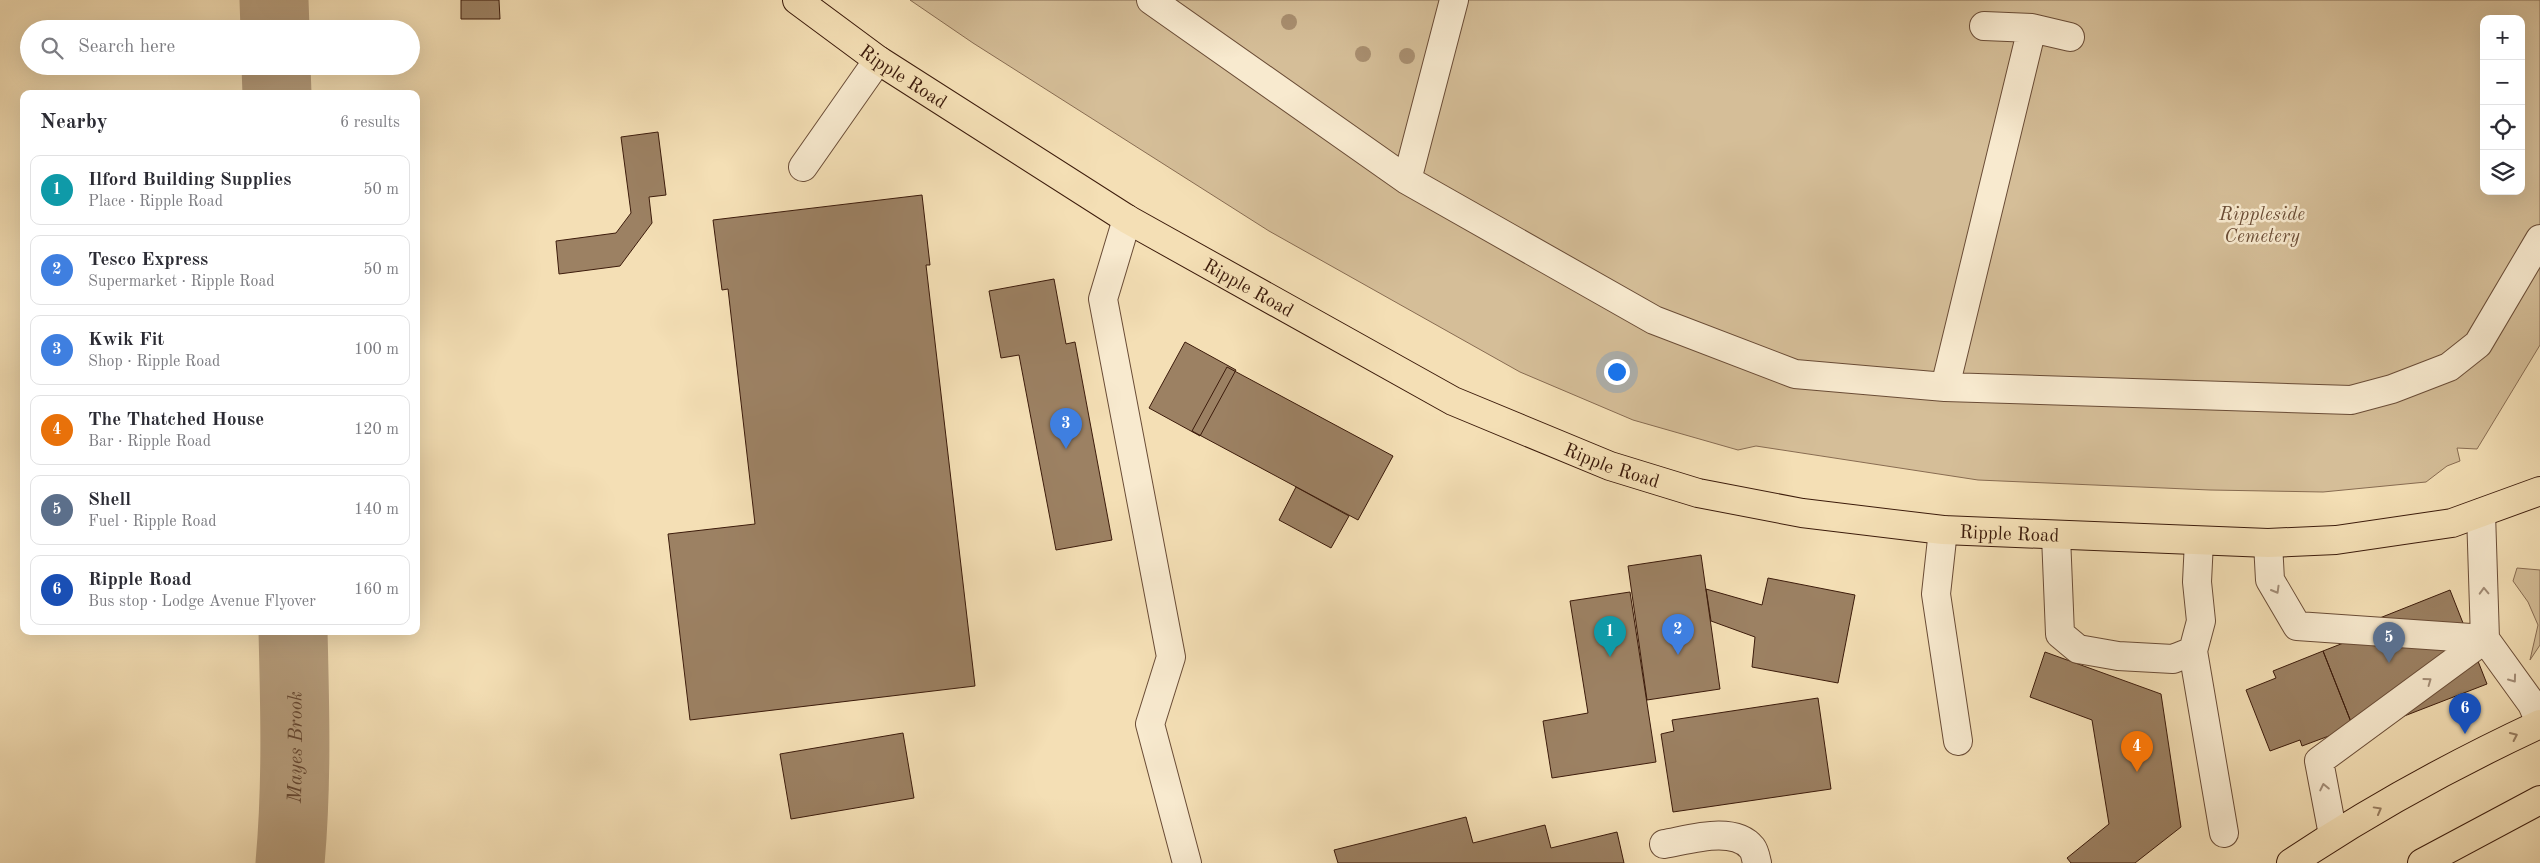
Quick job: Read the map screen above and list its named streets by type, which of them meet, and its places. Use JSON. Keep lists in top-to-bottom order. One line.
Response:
{"streets":{"main road":["Ripple Road"]},"water":["Mayes Brook"],"parks":["Rippleside Cemetery"],"page":{"map_buttons":["+","−"],"search":"Search here","heading":["Nearby","6 results"],"list":[{"mark":"1","name":"Ilford Building Supplies","note":"Place · Ripple Road","value":"50 m"},{"mark":"2","name":"Tesco Express","note":"Supermarket · Ripple Road","value":"50 m"},{"mark":"3","name":"Kwik Fit","note":"Shop · Ripple Road","value":"100 m"},{"mark":"4","name":"The Thatched House","note":"Bar · Ripple Road","value":"120 m"},{"mark":"5","name":"Shell","note":"Fuel · Ripple Road","value":"140 m"},{"mark":"6","name":"Ripple Road","note":"Bus stop · Lodge Avenue Flyover","value":"160 m"}],"pins":["3","2","1","5","6","4"]}}
